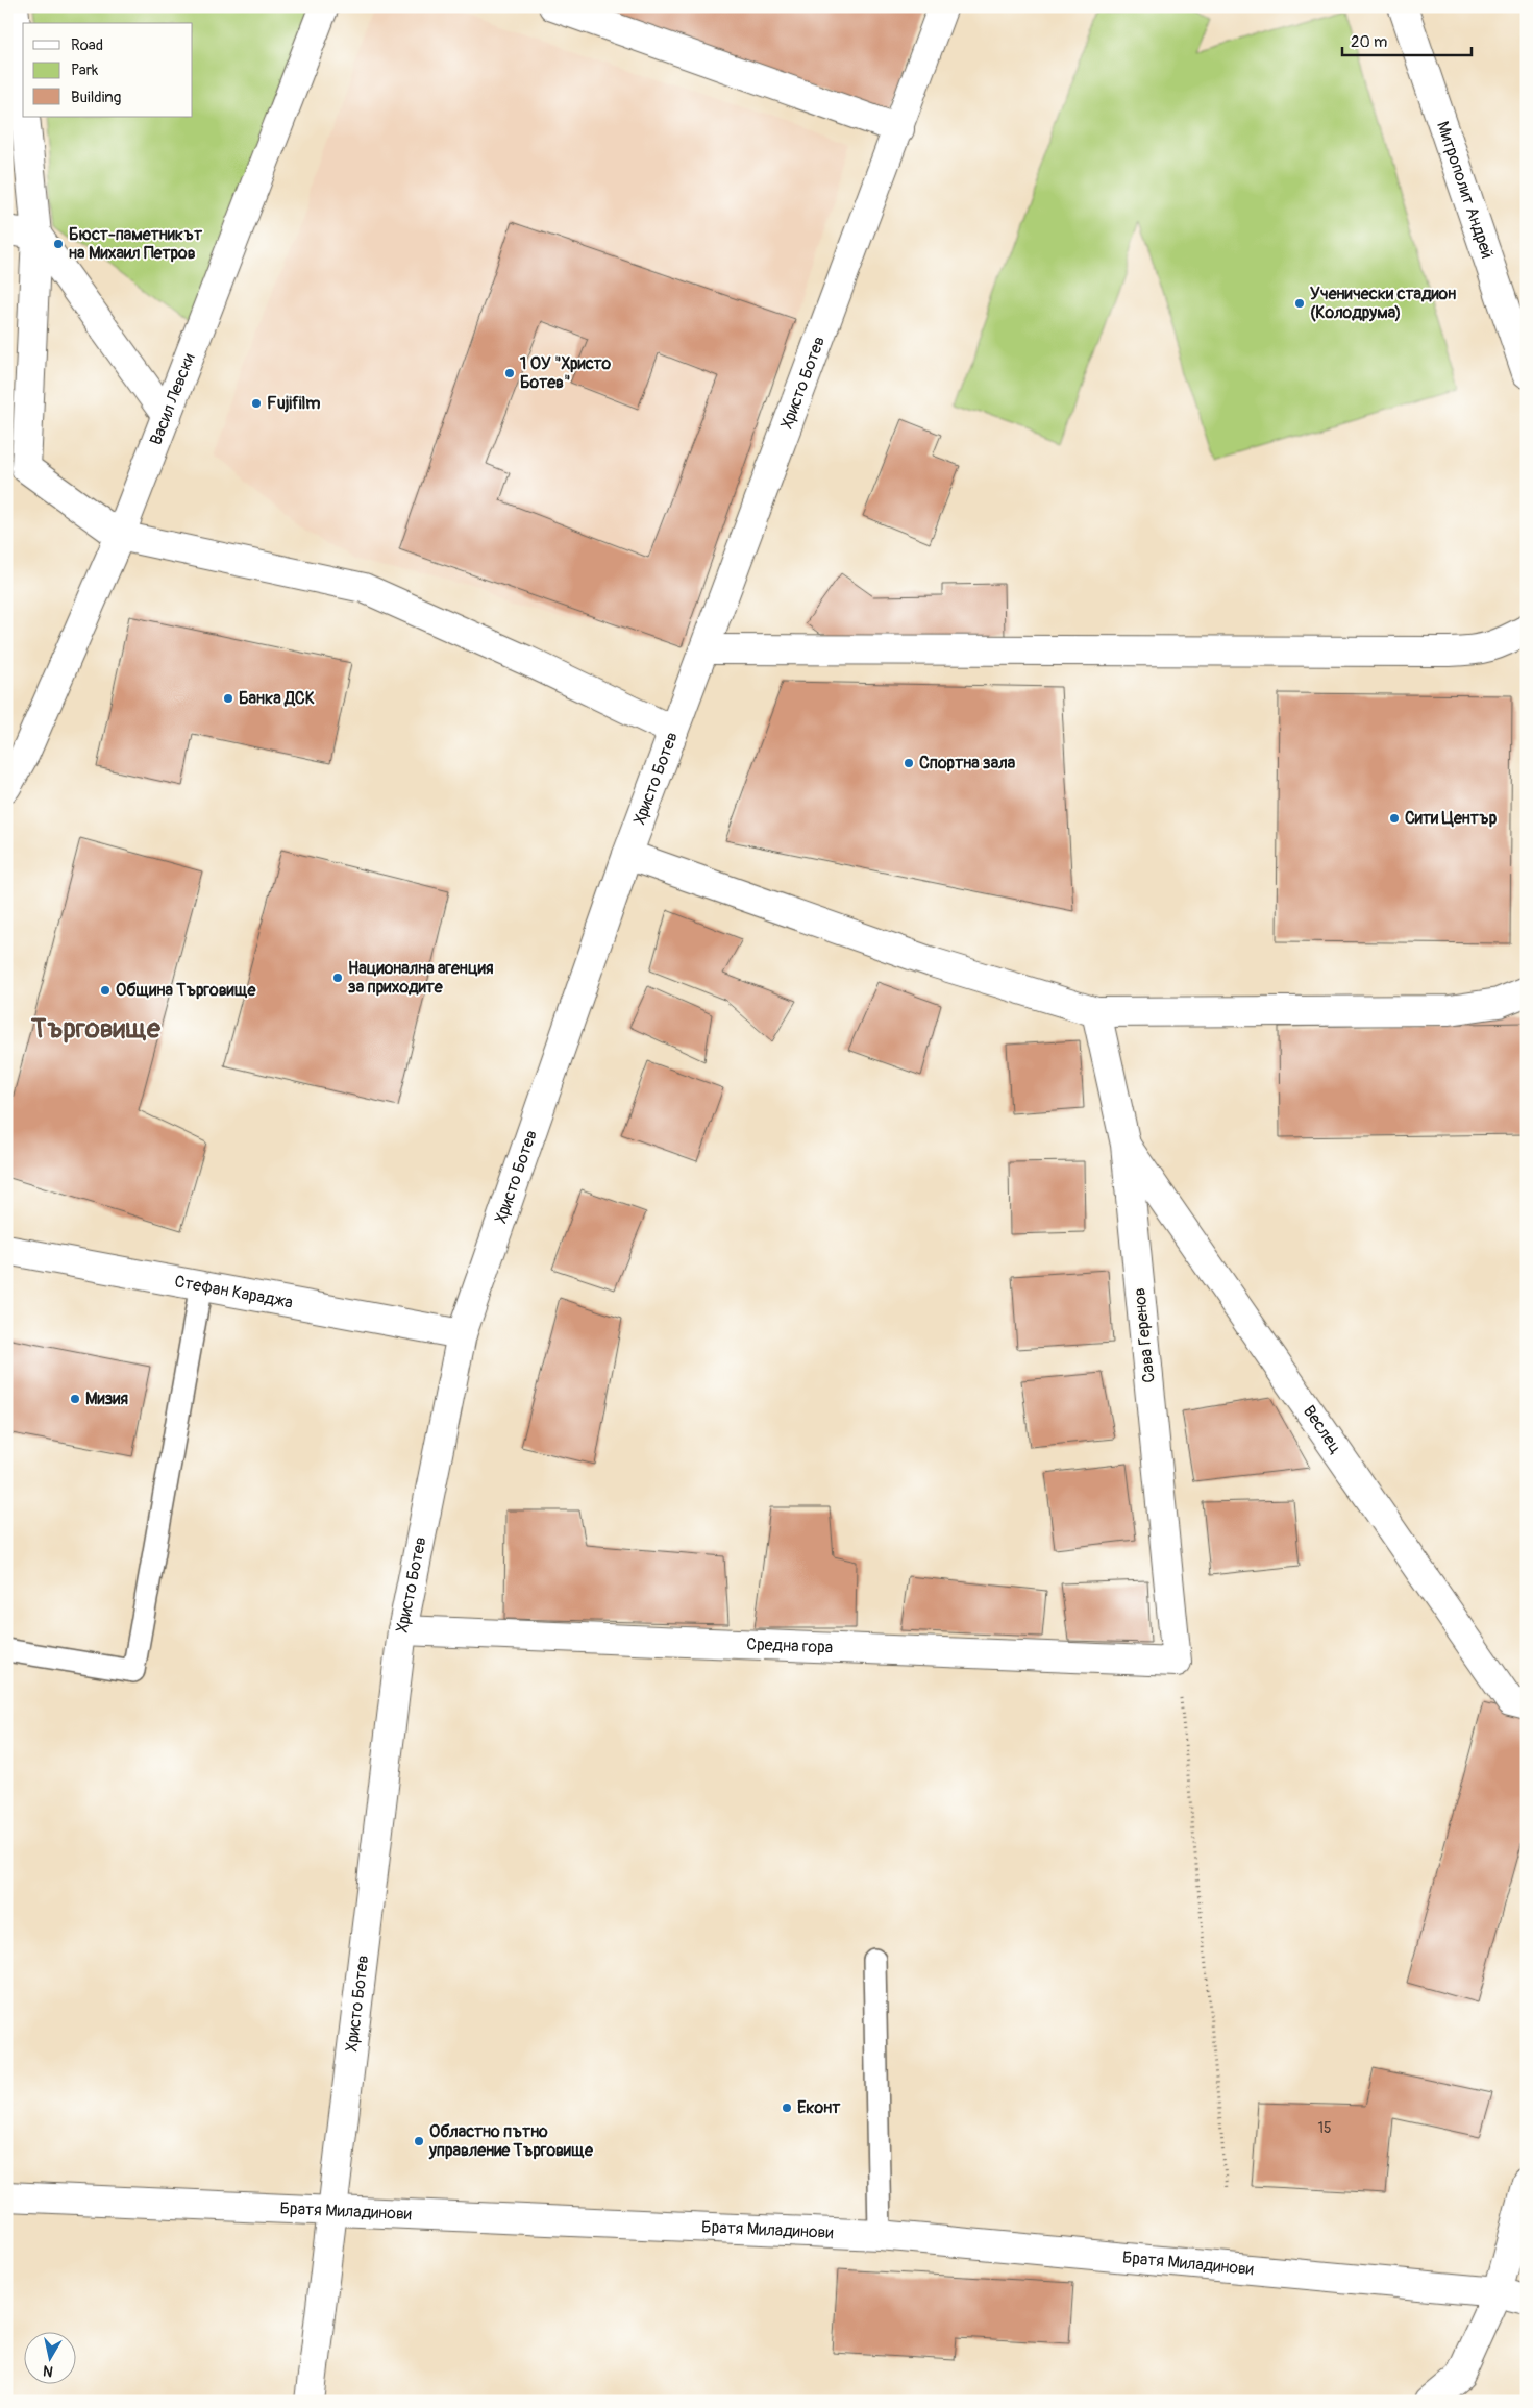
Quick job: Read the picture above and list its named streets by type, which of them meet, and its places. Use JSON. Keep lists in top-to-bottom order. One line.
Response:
{"streets":{"street":["Митрополит Андрей","Христо Ботев","Васил Левски","Стефан Караджа","Сава Геренов","Веслец","Средна гора","Братя Миладинови"]},"crossings":[["Христо Ботев","Стефан Караджа"],["Христо Ботев","Средна гора"],["Христо Ботев","Братя Миладинови"],["Сава Геренов","Веслец"],["Сава Геренов","Средна гора"]],"districts":["Търговище"],"places":["Бюст-паметникът на Михаил Петров","Ученически стадион (Колодрума)","1 ОУ \"Христо Ботев\"","Fujifilm","Банка ДСК","Спортна зала","Сити Център","Национална агенция за приходите","Община Търговище","Мизия","Еконт","Областно пътно управление Търговище"],"house_numbers":["15"],"legend":["Road","Park","Building"],"scale_bar":"20 m","north":"bottom"}
